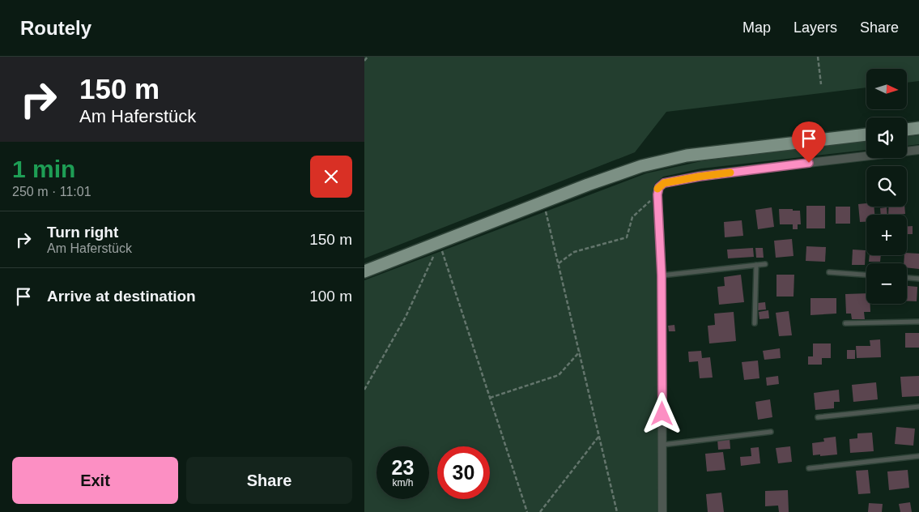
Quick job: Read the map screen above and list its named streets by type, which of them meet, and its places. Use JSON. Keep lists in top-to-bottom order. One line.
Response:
{"north":"right","page":{"header":"Routely","nav":["Map","Layers","Share"],"turn":["150 m","Am Haferstück"],"map_buttons":["+","−"],"heading":["1 min","250 m · 11:01"],"list":[{"name":"Turn right","note":"Am Haferstück","value":"150 m"},{"name":"Arrive at destination","value":"100 m"}],"speed":"23 km/h","limit":"30","buttons":["Exit","Share"]}}
